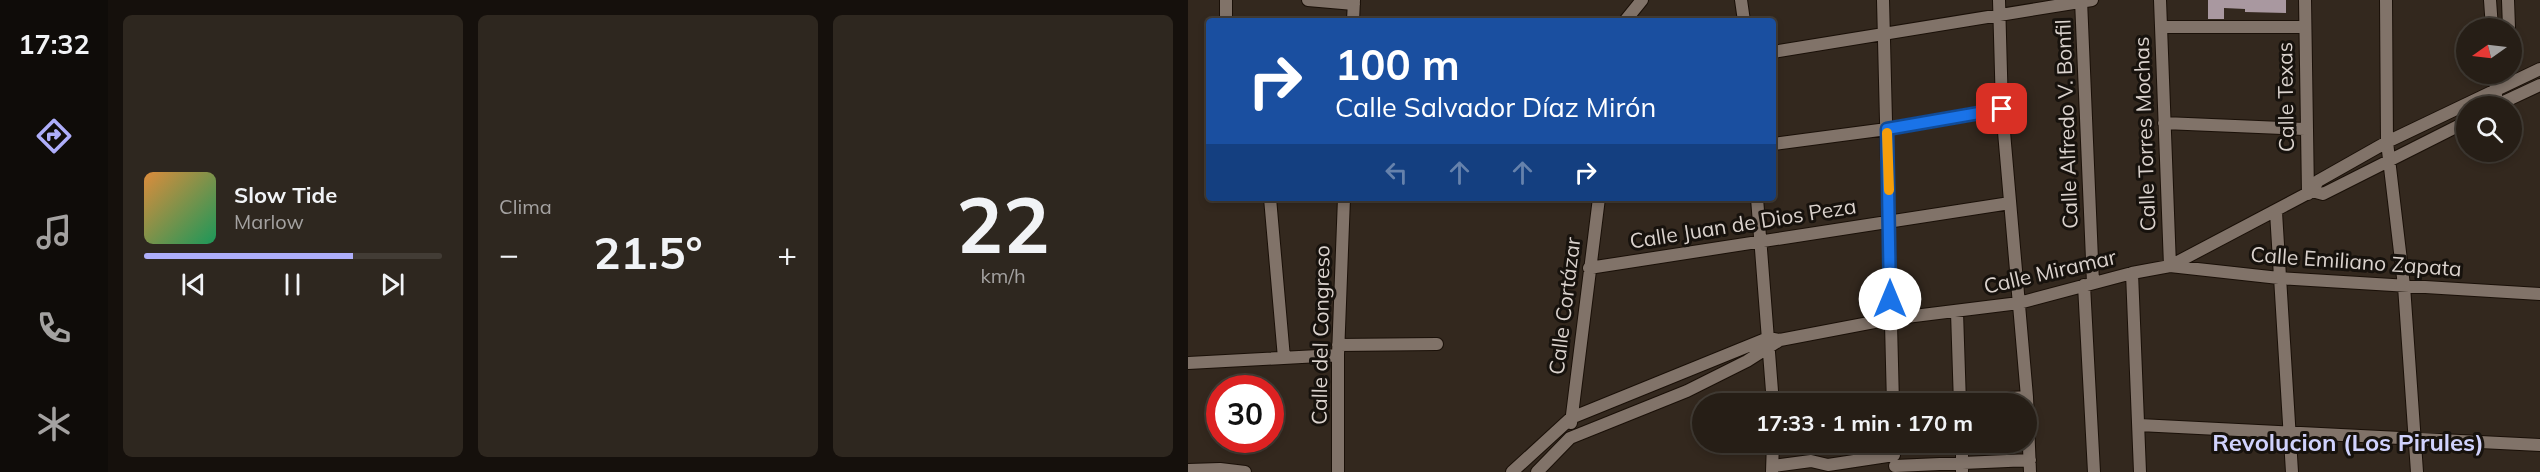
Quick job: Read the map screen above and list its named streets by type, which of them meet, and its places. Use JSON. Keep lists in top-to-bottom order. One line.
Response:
{"streets":{"street":["Calle Texas","Calle Alfredo V. Bonfil","Calle Torres Mochas","Calle Juan de Dios Peza","Calle Emiliano Zapata","Calle Miramar","Calle Cortázar","Calle del Congreso"]},"crossings":[["Calle Texas","Calle Miramar"],["Calle Alfredo V. Bonfil","Calle Miramar"],["Calle Torres Mochas","Calle Emiliano Zapata"],["Calle Torres Mochas","Calle Miramar"],["Calle Juan de Dios Peza","Calle Cortázar"],["Calle Emiliano Zapata","Calle Miramar"],["Calle Miramar","Calle Cortázar"]],"districts":["Revolucion (Los Pirules)"],"north":"left","page":{"tabs":"17:32","tile":["Clima",["22","km/h"]],"turn":["100 m","Calle Salvador Díaz Mirón"],"song":["Slow Tide","Marlow"],"heat":["−","21.5°","+"],"limit":"30","trip":"17:33 · 1 min · 170 m"}}
